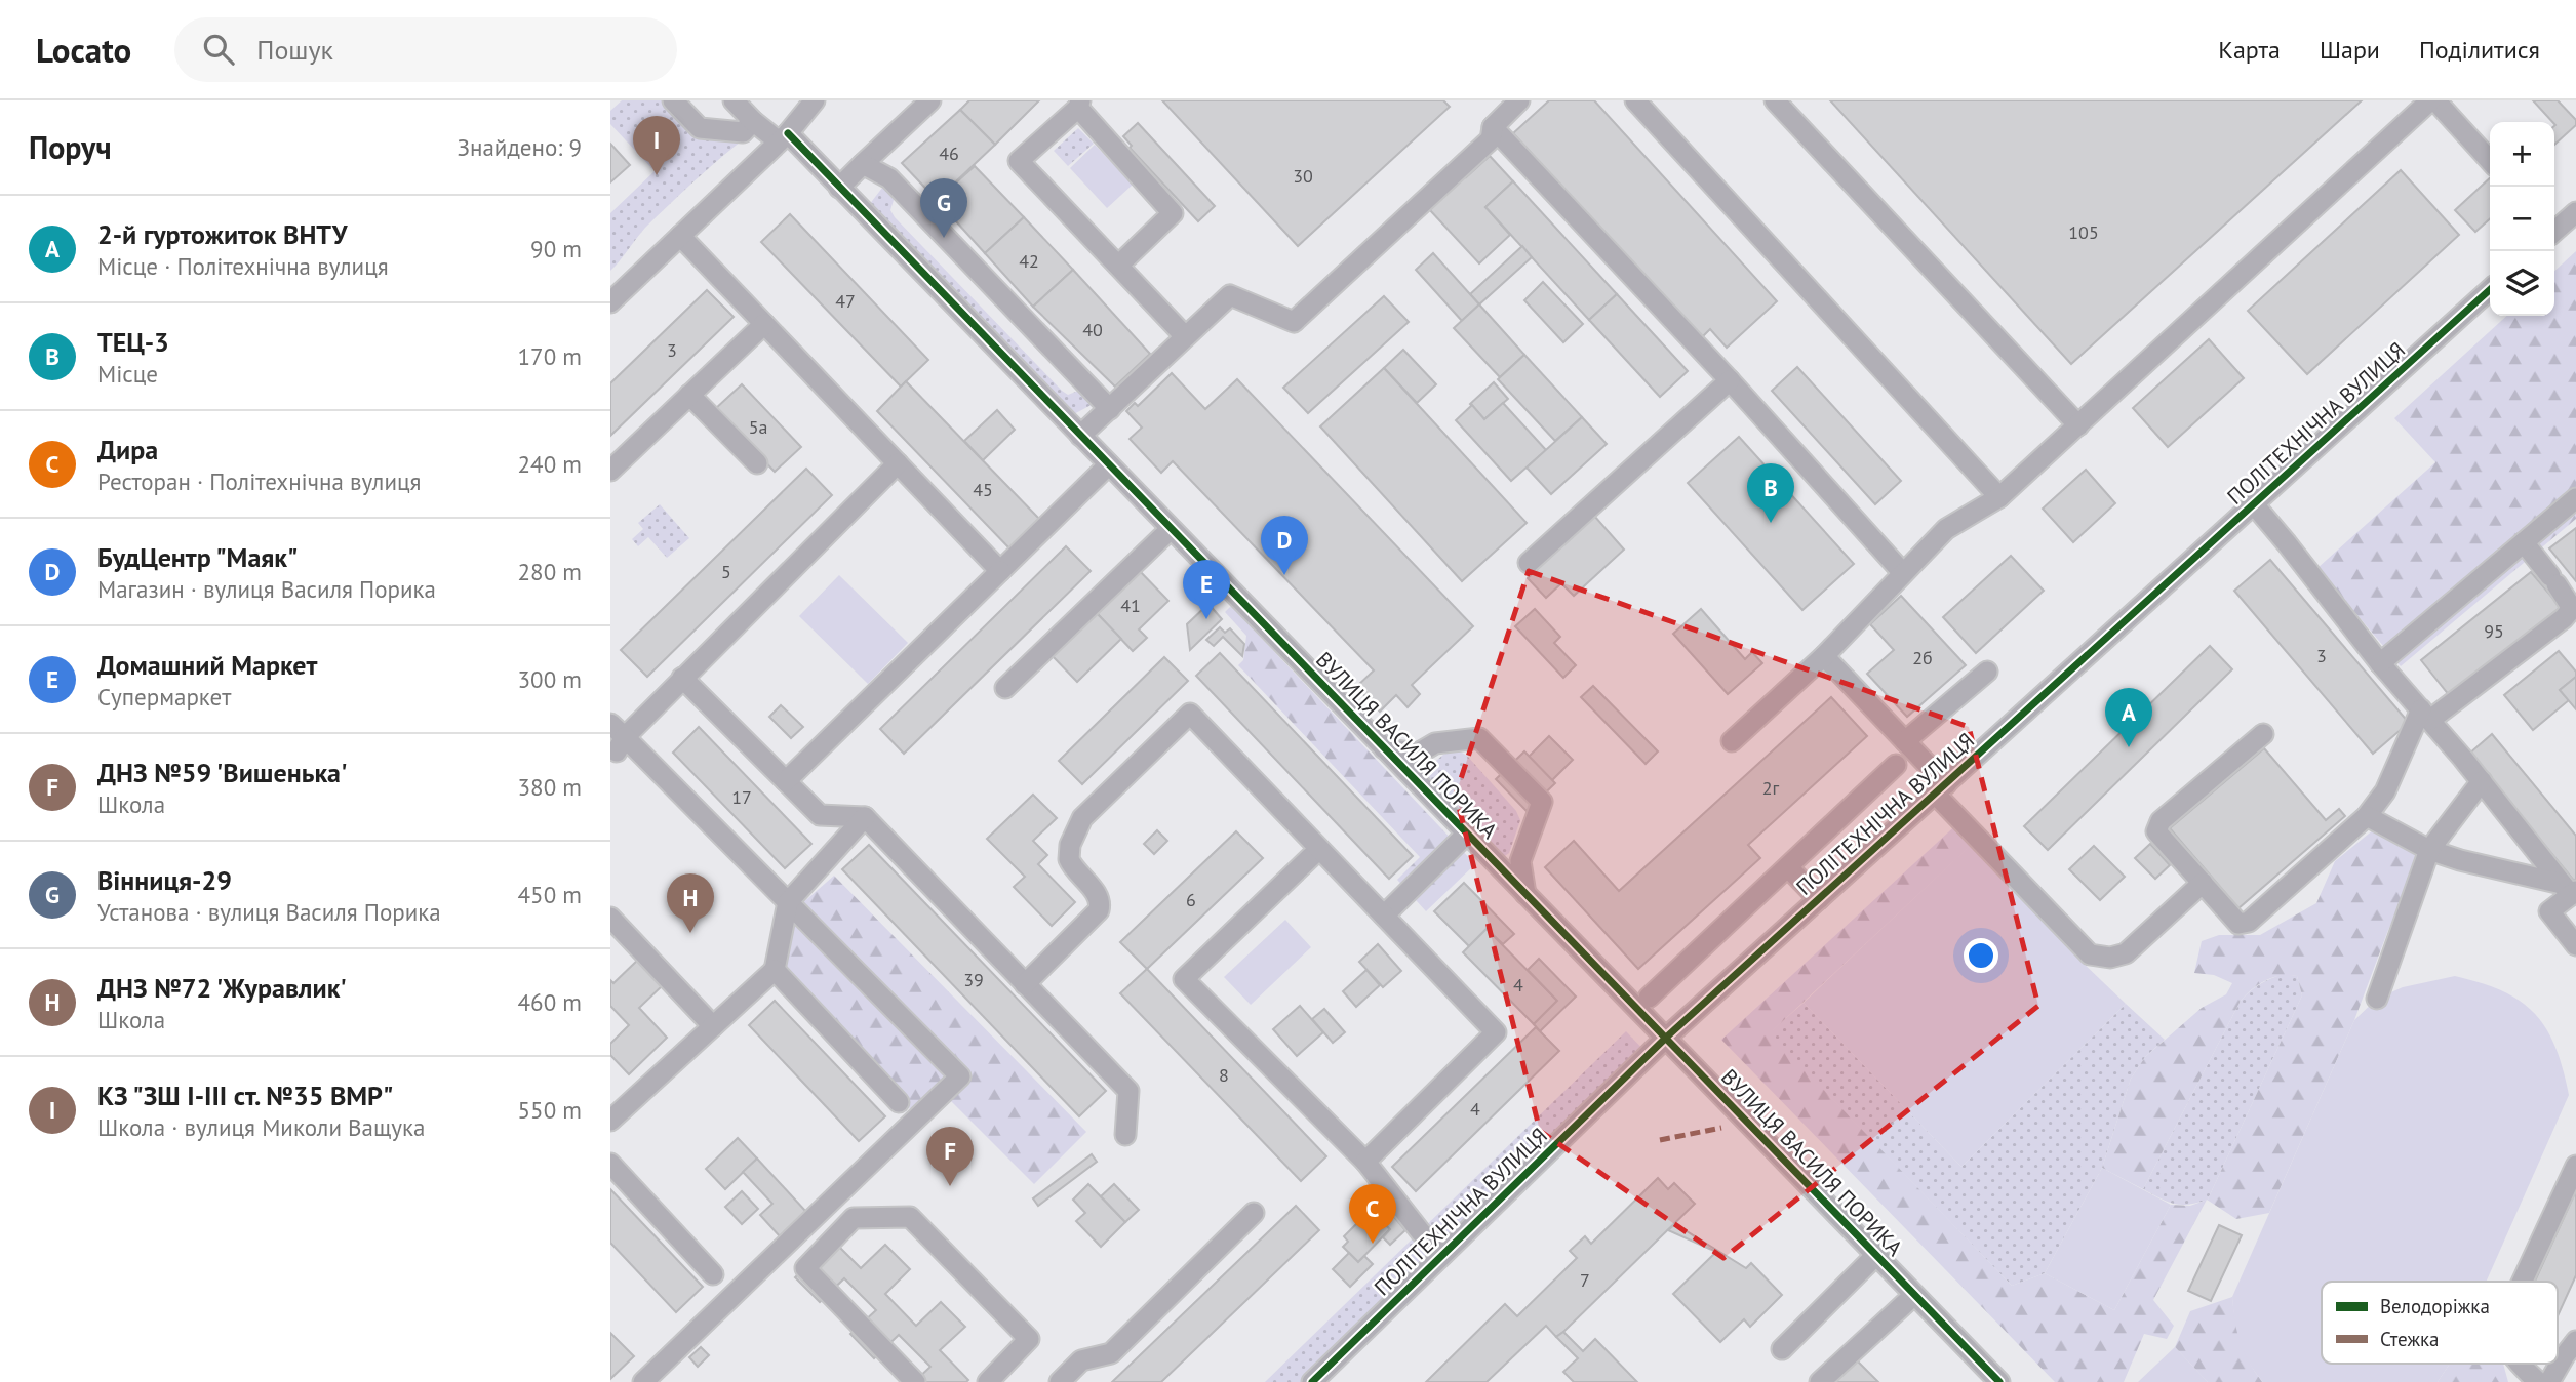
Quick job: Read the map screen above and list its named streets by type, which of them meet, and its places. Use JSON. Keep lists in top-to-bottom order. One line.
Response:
{"streets":{"street":["ПОЛІТЕХНІЧНА ВУЛИЦЯ","ВУЛИЦЯ ВАСИЛЯ ПОРИКА"]},"crossings":[["ПОЛІТЕХНІЧНА ВУЛИЦЯ","ВУЛИЦЯ ВАСИЛЯ ПОРИКА"]],"house_numbers":["46","30","105","42","47","40","3","5а","45","5","41","95","3","2б","2г","17","6","39","4","8","4","7"],"legend":["Велодоріжка","Стежка"],"page":{"header":"Locato","search":"Пошук","nav":["Карта","Шари","Поділитися"],"heading":["Поруч","Знайдено: 9"],"pins":["I","G","B","D","E","A","H","F","C"],"map_buttons":["+","−"],"list":[{"mark":"A","name":"2-й гуртожиток ВНТУ","note":"Місце · Політехнічна вулиця","value":"90 m"},{"mark":"B","name":"ТЕЦ-3","note":"Місце","value":"170 m"},{"mark":"C","name":"Дира","note":"Ресторан · Політехнічна вулиця","value":"240 m"},{"mark":"D","name":"БудЦентр \"Маяк\"","note":"Магазин · вулиця Василя Порика","value":"280 m"},{"mark":"E","name":"Домашний Маркет","note":"Супермаркет","value":"300 m"},{"mark":"F","name":"ДНЗ №59 'Вишенька'","note":"Школа","value":"380 m"},{"mark":"G","name":"Вінниця-29","note":"Установа · вулиця Василя Порика","value":"450 m"},{"mark":"H","name":"ДНЗ №72 'Журавлик'","note":"Школа","value":"460 m"},{"mark":"I","name":"КЗ \"ЗШ І-ІІІ ст. №35 ВМР\"","note":"Школа · вулиця Миколи Ващука","value":"550 m"}]}}
